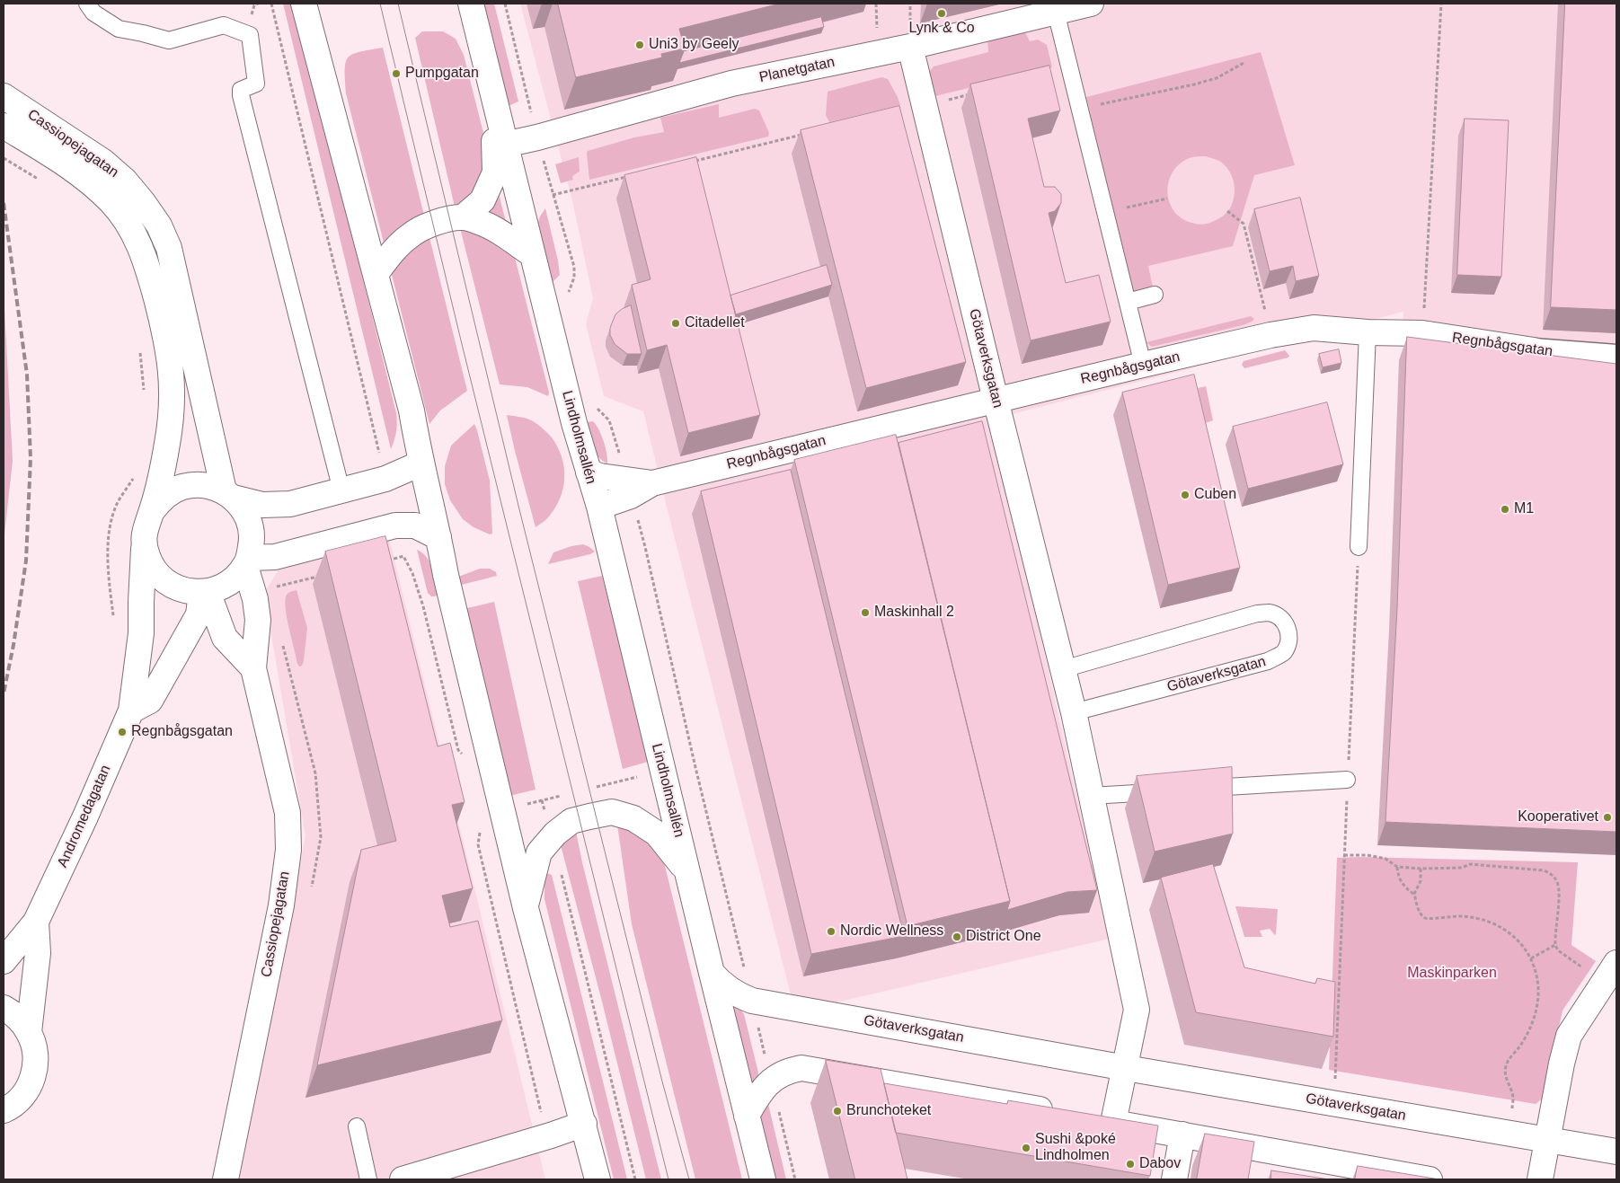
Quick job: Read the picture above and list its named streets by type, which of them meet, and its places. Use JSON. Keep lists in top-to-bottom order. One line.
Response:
{"streets":{"street":["Planetgatan","Cassiopejagatan","Regnbågsgatan","Götaverksgatan","Lindholmsallén","Andromedagatan"]},"crossings":[["Planetgatan","Götaverksgatan"],["Planetgatan","Lindholmsallén"],["Cassiopejagatan","Andromedagatan"],["Regnbågsgatan","Götaverksgatan"],["Regnbågsgatan","Lindholmsallén"],["Götaverksgatan","Lindholmsallén"]],"parks":["Maskinparken"],"places":["Lynk & Co","Uni3 by Geely","Pumpgatan","Citadellet","Cuben","M1","Maskinhall 2","Regnbågsgatan","Kooperativet","Nordic Wellness","District One","Brunchoteket","Sushi &poké Lindholmen","Dabov"]}
